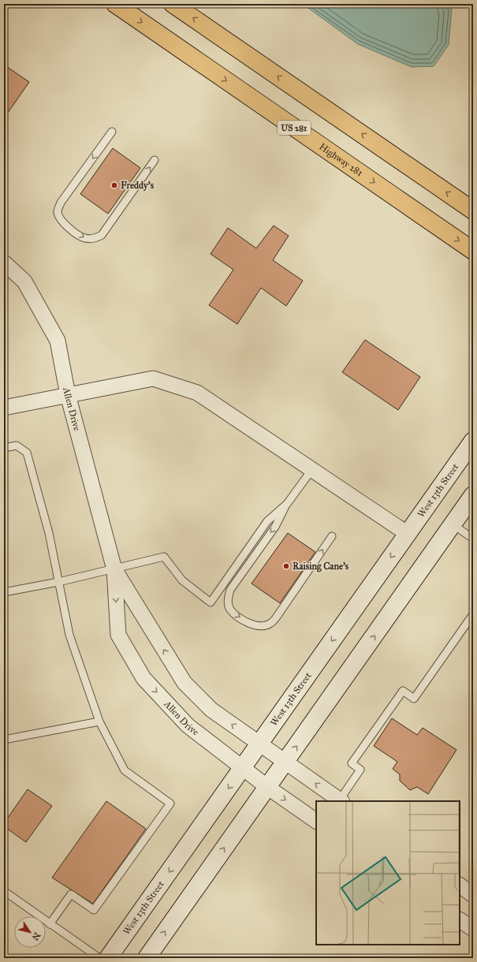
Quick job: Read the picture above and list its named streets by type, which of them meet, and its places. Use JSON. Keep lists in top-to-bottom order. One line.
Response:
{"streets":{"highway":["US 281","Highway 281"],"main road":["West 13th Street"],"street":["Allen Drive"]},"crossings":[["Allen Drive","West 13th Street"]],"places":["Freddy's","Raising Cane's"],"north":"bottom right"}
